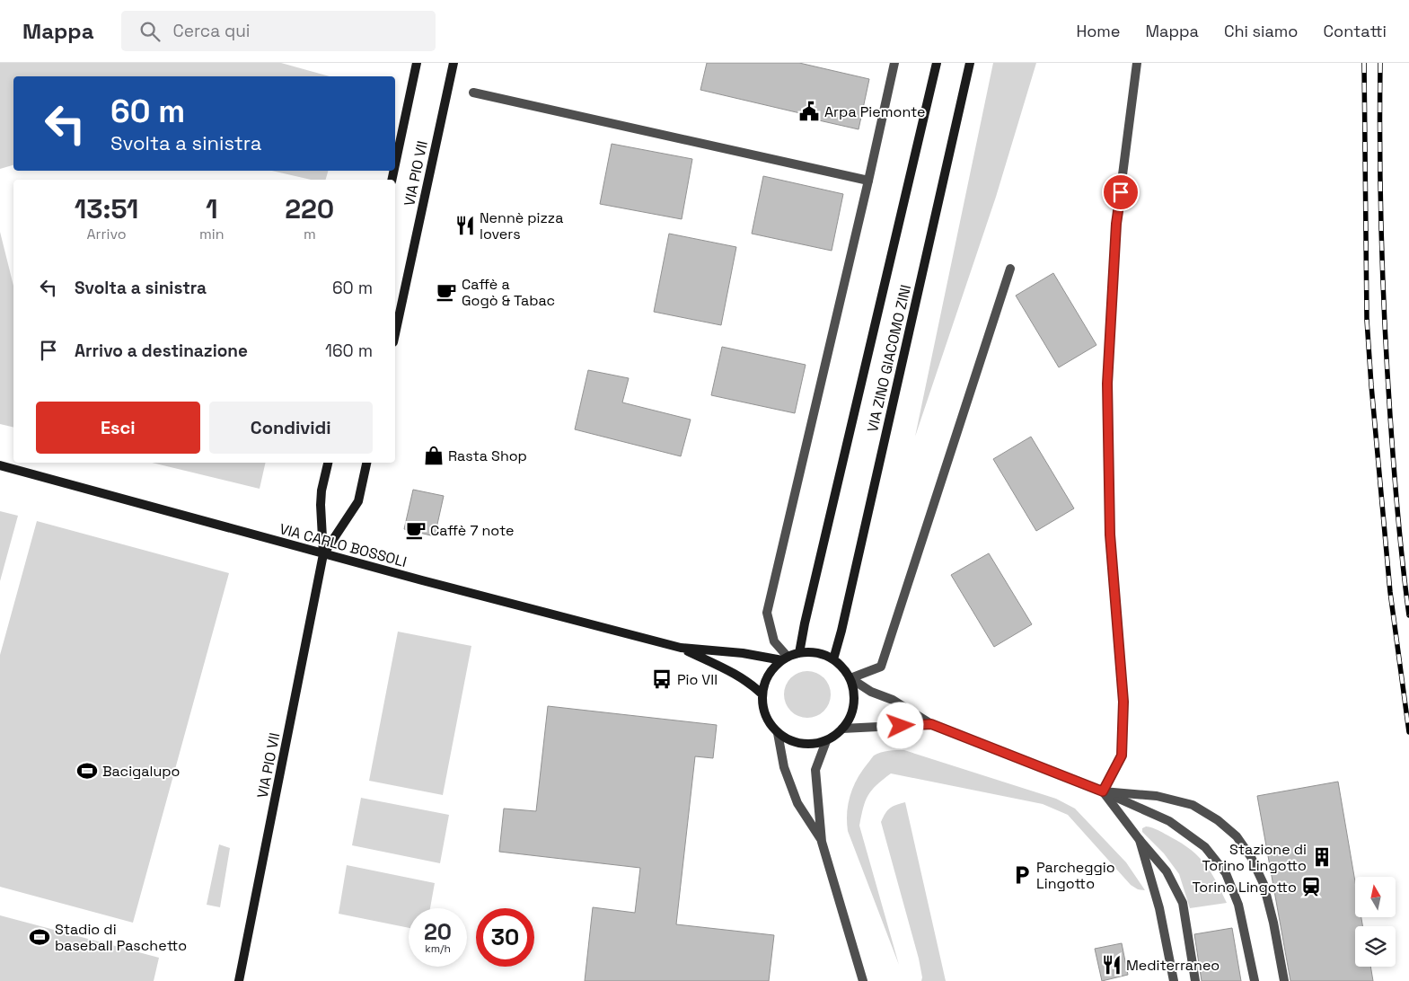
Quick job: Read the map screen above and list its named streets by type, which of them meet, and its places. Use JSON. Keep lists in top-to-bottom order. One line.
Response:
{"streets":{"street":["VIA PIO VII","VIA ZINO GIACOMO ZINI","VIA CARLO BOSSOLI"]},"crossings":[["VIA PIO VII","VIA CARLO BOSSOLI"],["VIA ZINO GIACOMO ZINI","VIA CARLO BOSSOLI"]],"places":{"public building":["Arpa Piemonte"],"restaurant":["Nennè pizza lovers","Mediterraneo"],"cafe":["Caffè a Gogò & Tabac","Caffè 7 note"],"shop":["Rasta Shop"],"bus stop":["Pio VII"],"sports":["Bacigalupo","Stadio di baseball Paschetto"],"building":["Stazione di Torino Lingotto"],"parking":["Parcheggio Lingotto"],"station":["Torino Lingotto"]},"north":"top","page":{"header":"Mappa","search":"Cerca qui","nav":["Home","Mappa","Chi siamo","Contatti"],"turn":["60 m","Svolta a sinistra"],"eta":["13:51","Arrivo","1","min","220","m"],"list":[{"name":"Svolta a sinistra","value":"60 m"},{"name":"Arrivo a destinazione","value":"160 m"}],"buttons":["Esci","Condividi"],"speed":"20 km/h","limit":"30"}}
